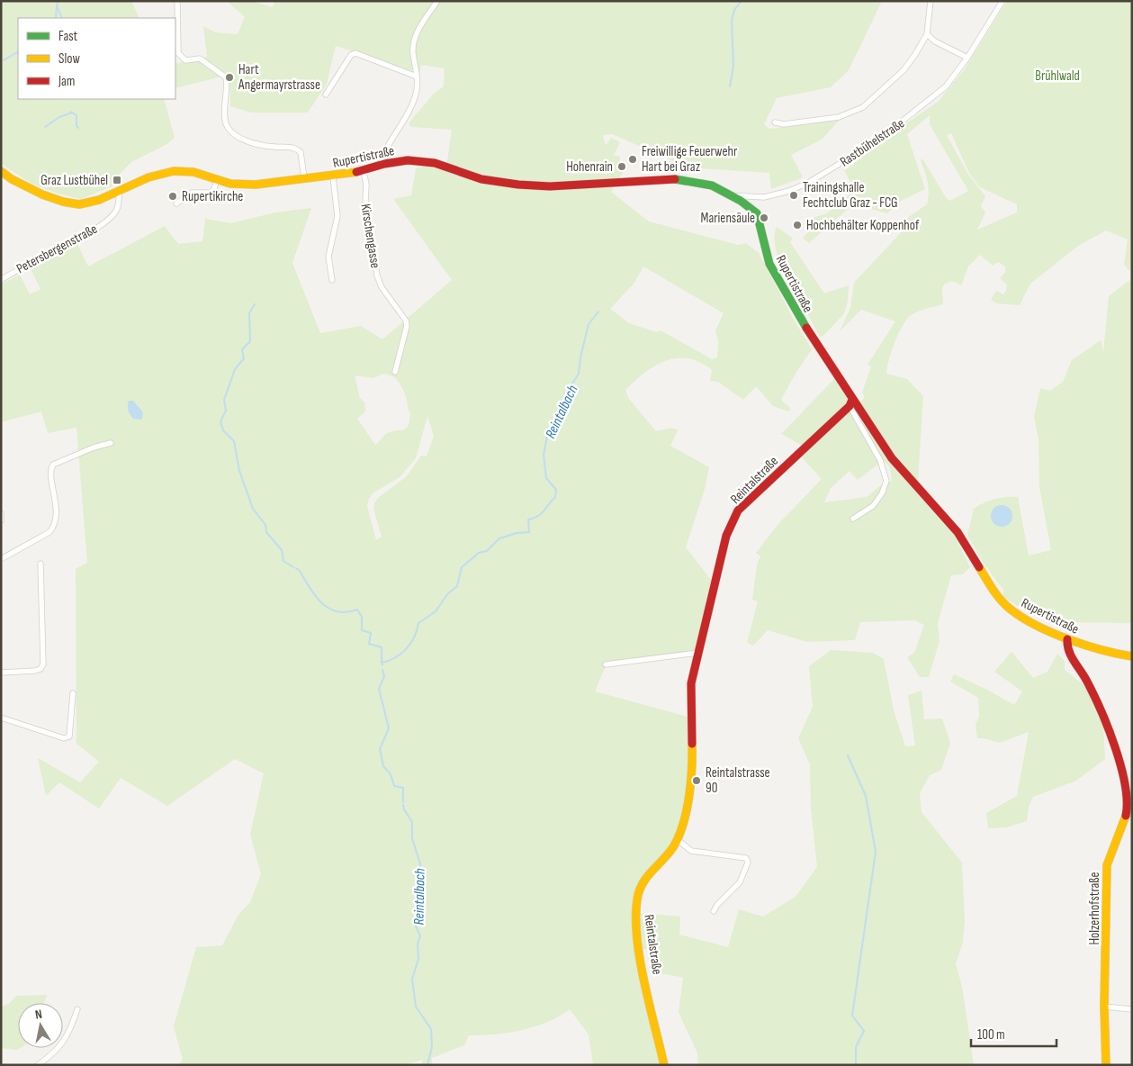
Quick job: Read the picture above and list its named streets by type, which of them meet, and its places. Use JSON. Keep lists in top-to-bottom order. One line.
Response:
{"streets":{"main road":["Rupertistraße","Reintalstraße","Holzerhofstraße"],"street":["Rastbühelstraße","Kirschengasse","Petersbergenstraße"]},"crossings":[["Rastbühelstraße","Rupertistraße"],["Rupertistraße","Kirschengasse"],["Rupertistraße","Petersbergenstraße"],["Rupertistraße","Reintalstraße"],["Rupertistraße","Holzerhofstraße"]],"water":["Reintalbach"],"parks":["Brühlwald"],"places":{"other":["Hart Angermayrstrasse","Freiwillige Feuerwehr Hart bei Graz","Hohenrain","Trainingshalle Fechtclub Graz - FCG","Rupertikirche","Mariensäule","Hochbehälter Koppenhof","Reintalstrasse 90"],"transit":["Graz Lustbühel"]},"legend":["Fast","Slow","Jam"],"scale_bar":"100 m","north":"top"}
